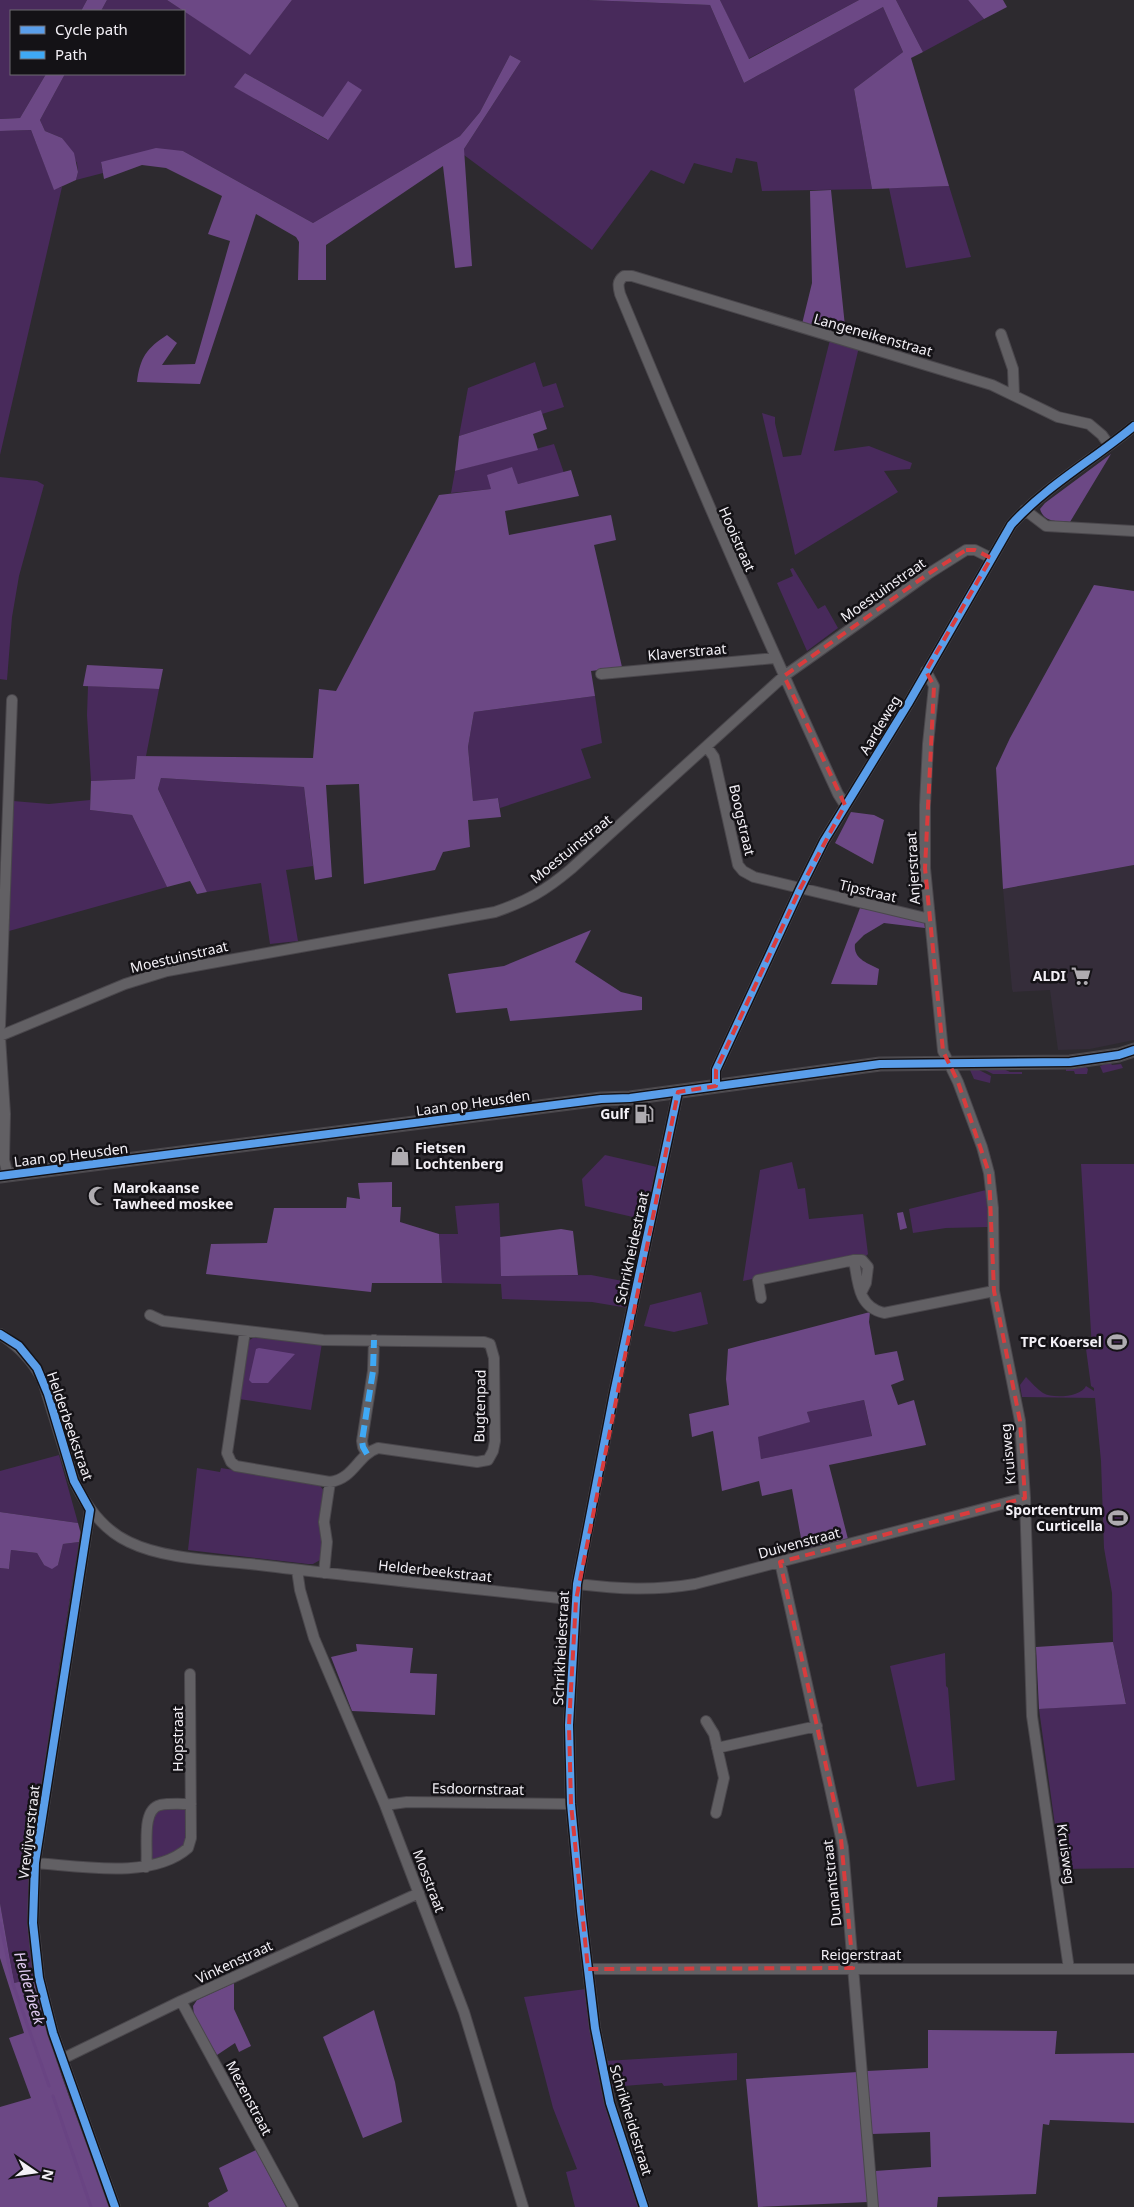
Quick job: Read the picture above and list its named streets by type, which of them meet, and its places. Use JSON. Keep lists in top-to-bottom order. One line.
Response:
{"streets":{"street":["Langeneikenstraat","Hooistraat","Moestuinstraat","Klaverstraat","Aardeweg","Boogstraat","Anjerstraat","Tipstraat","Laan op Heusden","Schrikheidestraat","Bugtenpad","Helderbeekstraat","Kruisweg","Duivenstraat","Hopstraat","Esdoornstraat","Vrevijverstraat","Mosstraat","Dunantstraat","Reigerstraat","Vinkenstraat","Mezenstraat"]},"crossings":[["Langeneikenstraat","Hooistraat"],["Langeneikenstraat","Aardeweg"],["Hooistraat","Moestuinstraat"],["Hooistraat","Klaverstraat"],["Hooistraat","Aardeweg"],["Moestuinstraat","Aardeweg"],["Moestuinstraat","Boogstraat"],["Aardeweg","Boogstraat"],["Aardeweg","Anjerstraat"],["Aardeweg","Tipstraat"],["Aardeweg","Laan op Heusden"],["Boogstraat","Tipstraat"],["Anjerstraat","Tipstraat"],["Anjerstraat","Laan op Heusden"],["Anjerstraat","Kruisweg"],["Laan op Heusden","Schrikheidestraat"],["Laan op Heusden","Kruisweg"],["Schrikheidestraat","Helderbeekstraat"],["Schrikheidestraat","Duivenstraat"],["Schrikheidestraat","Esdoornstraat"],["Schrikheidestraat","Reigerstraat"],["Helderbeekstraat","Vrevijverstraat"],["Helderbeekstraat","Mosstraat"],["Kruisweg","Duivenstraat"],["Kruisweg","Reigerstraat"],["Duivenstraat","Dunantstraat"],["Hopstraat","Vrevijverstraat"],["Esdoornstraat","Mosstraat"],["Vrevijverstraat","Vinkenstraat"],["Mosstraat","Vinkenstraat"],["Dunantstraat","Reigerstraat"],["Vinkenstraat","Mezenstraat"]],"water":["Helderbeek"],"places":{"supermarket":["ALDI"],"fuel station":["Gulf"],"shop":["Fietsen Lochtenberg"],"mosque":["Marokaanse Tawheed moskee"],"sports":["TPC Koersel","Sportcentrum Curticella"]},"legend":["Cycle path","Path"],"north":"right"}
